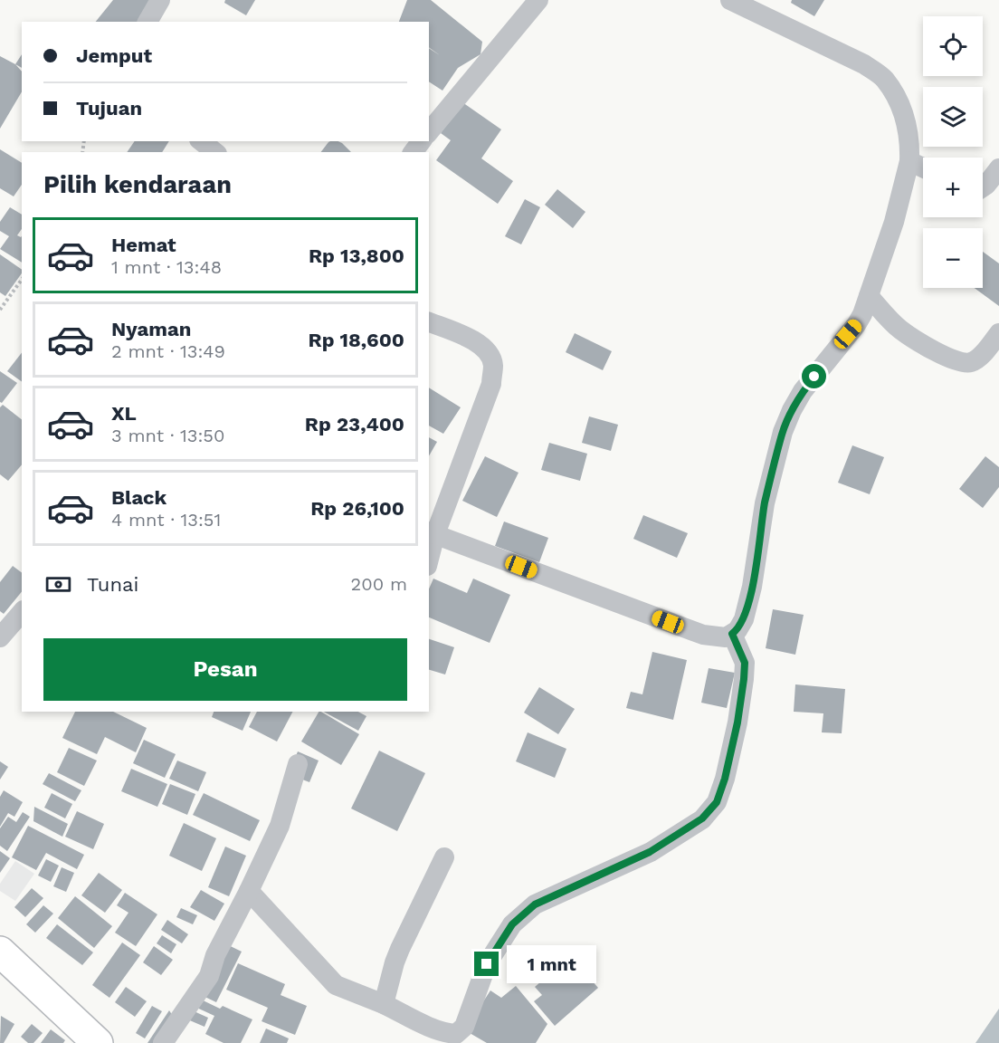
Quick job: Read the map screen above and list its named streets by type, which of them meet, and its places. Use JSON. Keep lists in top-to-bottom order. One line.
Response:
{"page":{"map_buttons":["+","−"],"banner":["Jemput","Tujuan"],"heading":"Pilih kendaraan","list":[{"name":"Hemat","note":"1 mnt · 13:48","value":"Rp 13,800"},{"name":"Nyaman","note":"2 mnt · 13:49","value":"Rp 18,600"},{"name":"XL","note":"3 mnt · 13:50","value":"Rp 23,400"},{"name":"Black","note":"4 mnt · 13:51","value":"Rp 26,100"}],"pay":["Tunai","200 m"],"buttons":"Pesan","bubble":"1 mnt"}}
